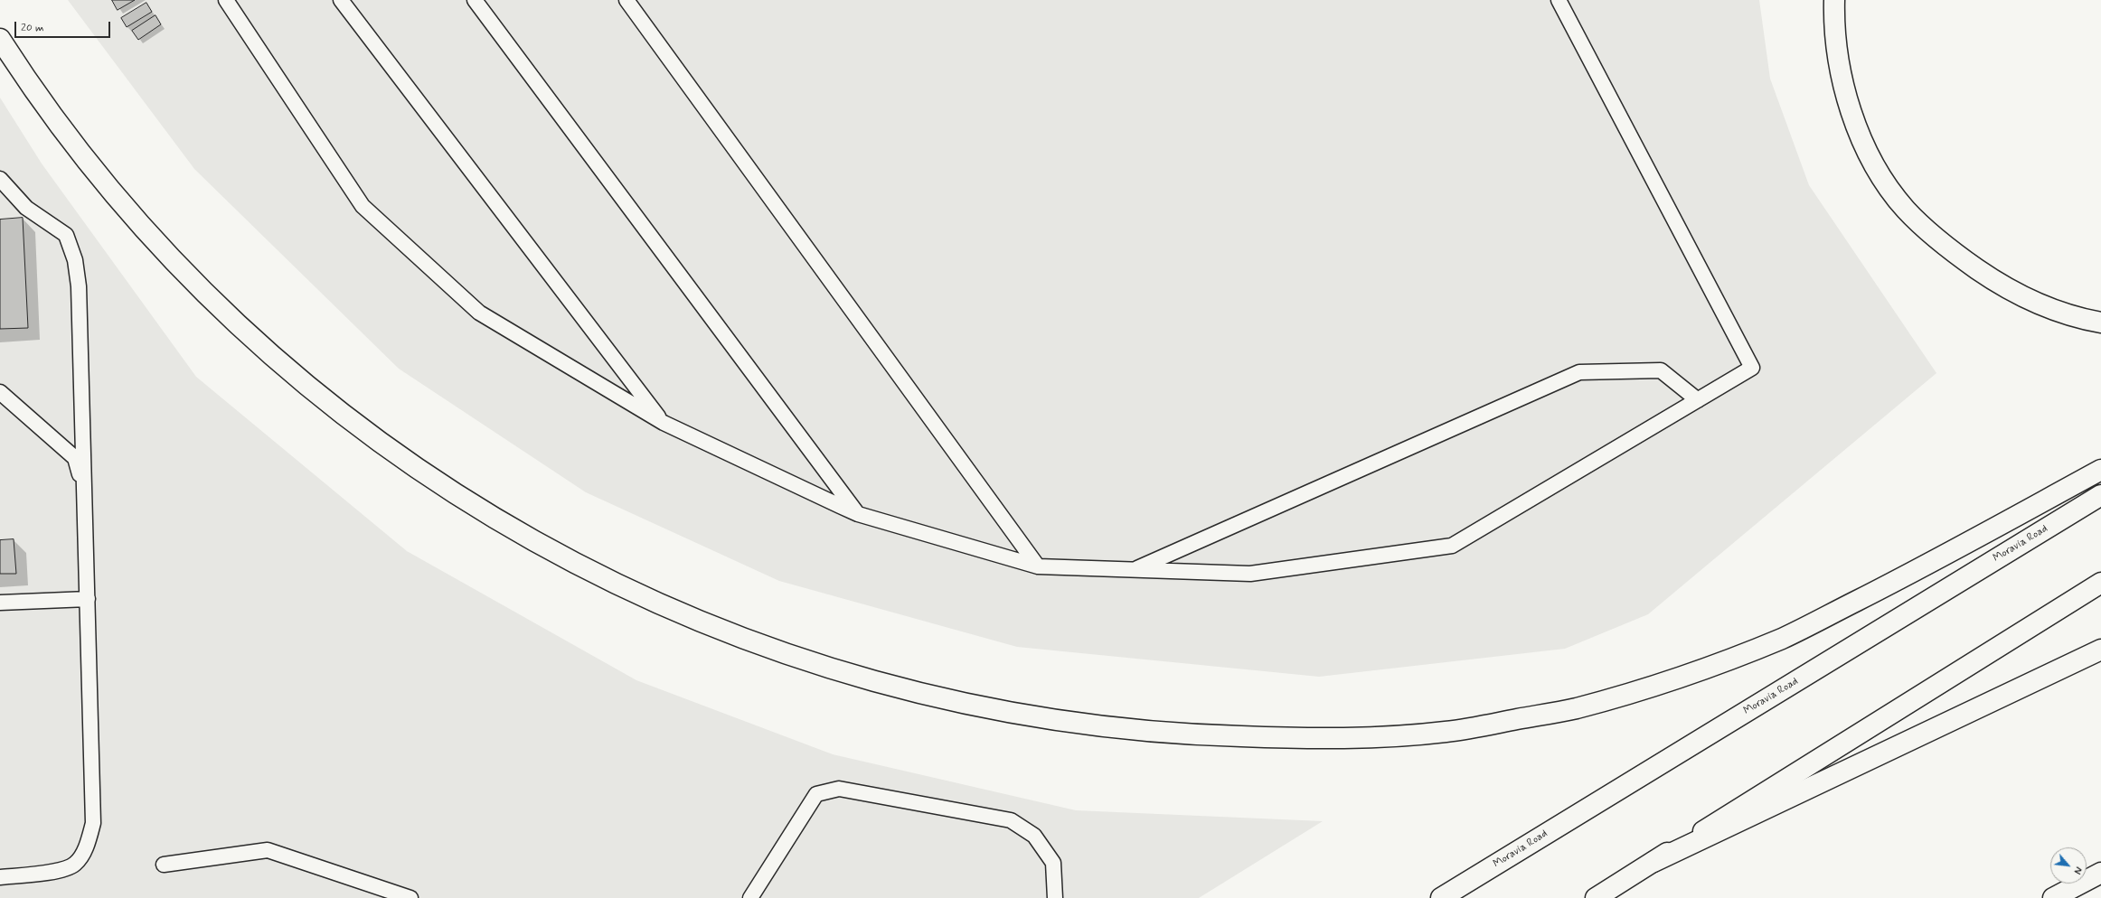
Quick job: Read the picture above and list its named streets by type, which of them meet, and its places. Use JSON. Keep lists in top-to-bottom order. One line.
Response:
{"streets":{"main road":["Moravia Road"]},"scale_bar":"20 m","north":"bottom right"}
